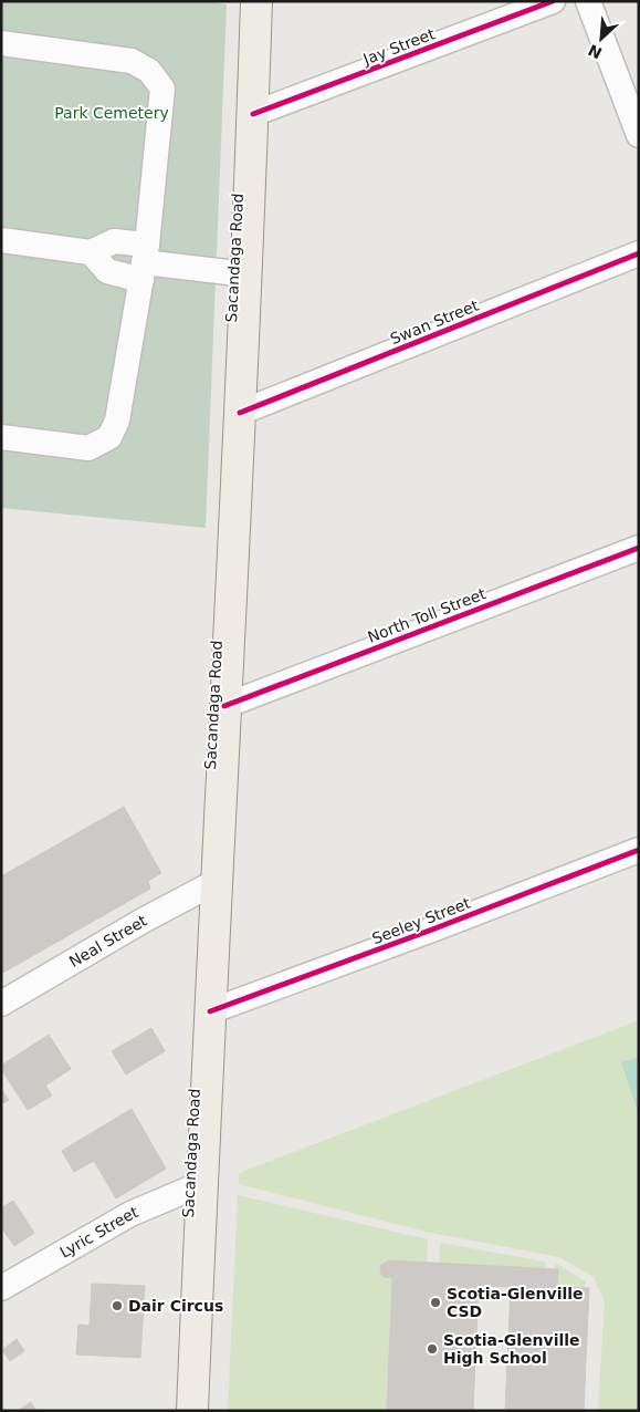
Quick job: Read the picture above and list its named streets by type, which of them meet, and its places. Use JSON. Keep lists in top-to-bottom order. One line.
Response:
{"streets":{"main road":["Sacandaga Road"],"street":["Jay Street","Swan Street","North Toll Street","Seeley Street","Neal Street","Lyric Street"]},"crossings":[["Jay Street","Sacandaga Road"],["Sacandaga Road","Swan Street"],["Sacandaga Road","North Toll Street"],["Sacandaga Road","Seeley Street"],["Sacandaga Road","Neal Street"],["Sacandaga Road","Lyric Street"]],"parks":["Park Cemetery"],"places":["Scotia-Glenville CSD","Dair Circus","Scotia-Glenville High School"],"north":"bottom left"}
